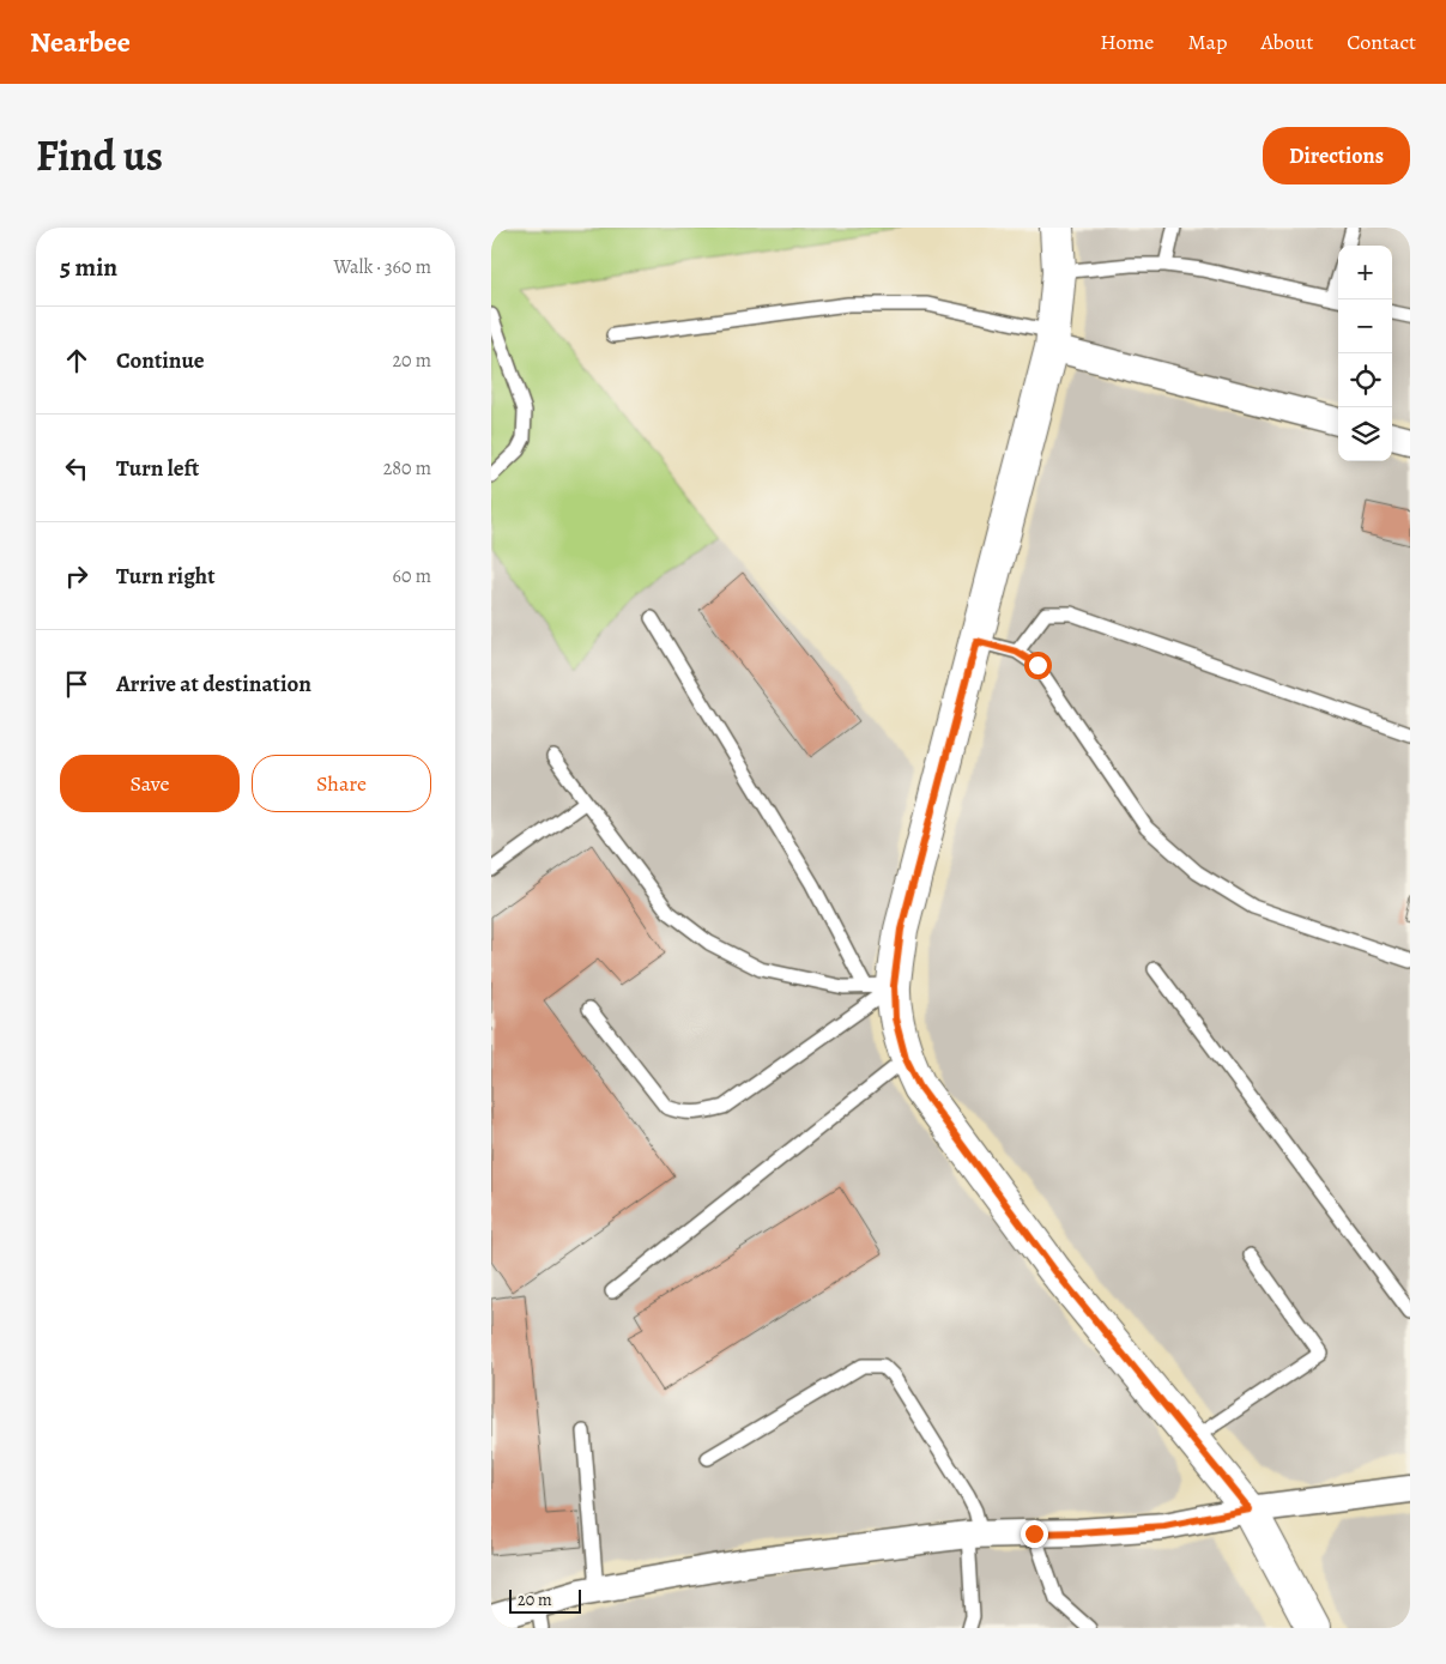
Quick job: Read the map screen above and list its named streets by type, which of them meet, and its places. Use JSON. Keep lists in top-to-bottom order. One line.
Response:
{"scale_bar":"20 m","page":{"header":"Nearbee","nav":["Home","Map","About","Contact"],"title":"Find us","buttons":["Directions",["Save","Share"]],"heading":["5 min","Walk · 360 m"],"map_buttons":["+","−"],"list":[["Continue","20 m"],["Turn left","280 m"],["Turn right","60 m"],"Arrive at destination"],"scale":"20 m"}}
